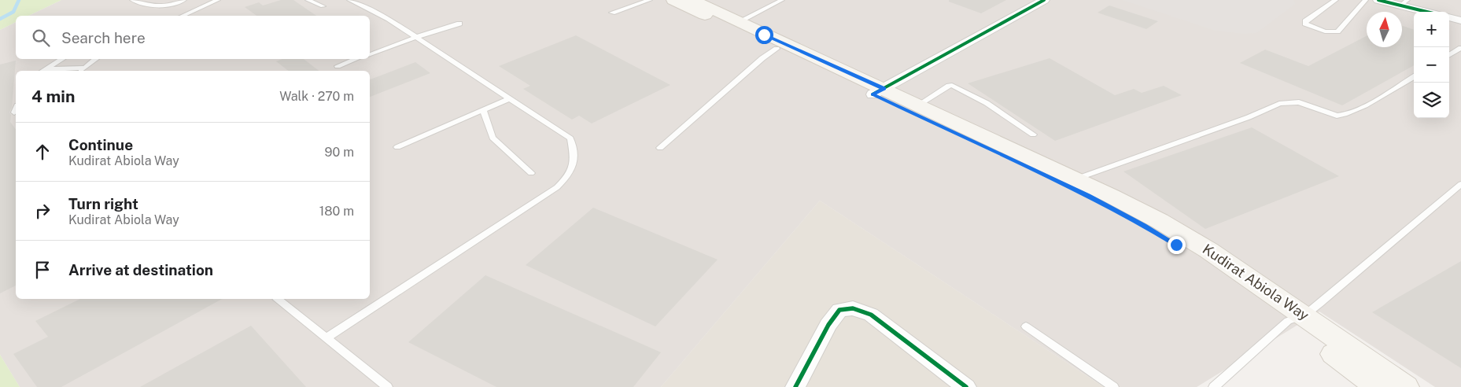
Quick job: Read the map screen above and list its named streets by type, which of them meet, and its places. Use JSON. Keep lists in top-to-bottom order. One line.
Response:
{"streets":{"main road":["Kudirat Abiola Way"]},"north":"top","page":{"map_buttons":["+","−"],"search":"Search here","heading":["4 min","Walk · 270 m"],"list":[["Continue","Kudirat Abiola Way","90 m"],["Turn right","Kudirat Abiola Way","180 m"],"Arrive at destination"]}}
